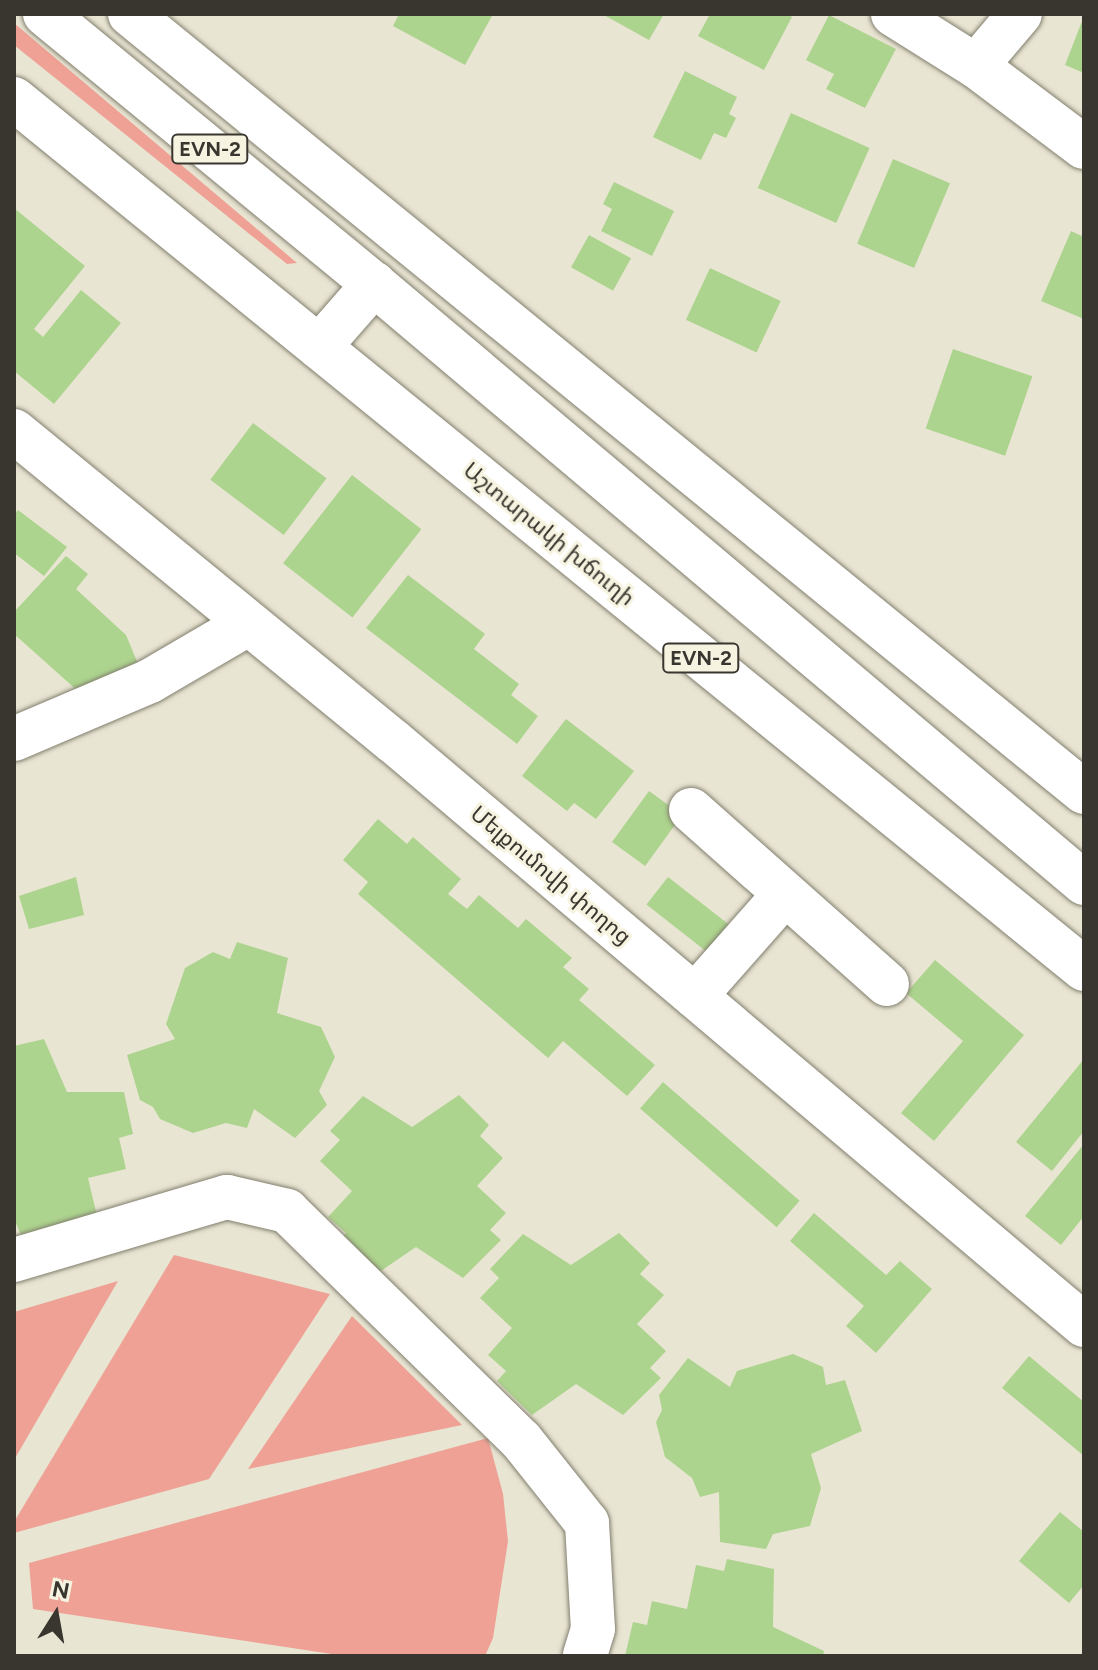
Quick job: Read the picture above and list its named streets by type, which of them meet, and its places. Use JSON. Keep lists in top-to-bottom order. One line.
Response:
{"streets":{"street":["EVN-2","Աշտարակի խճուղի","Մելքումովի փողոց"]},"north":"top"}
